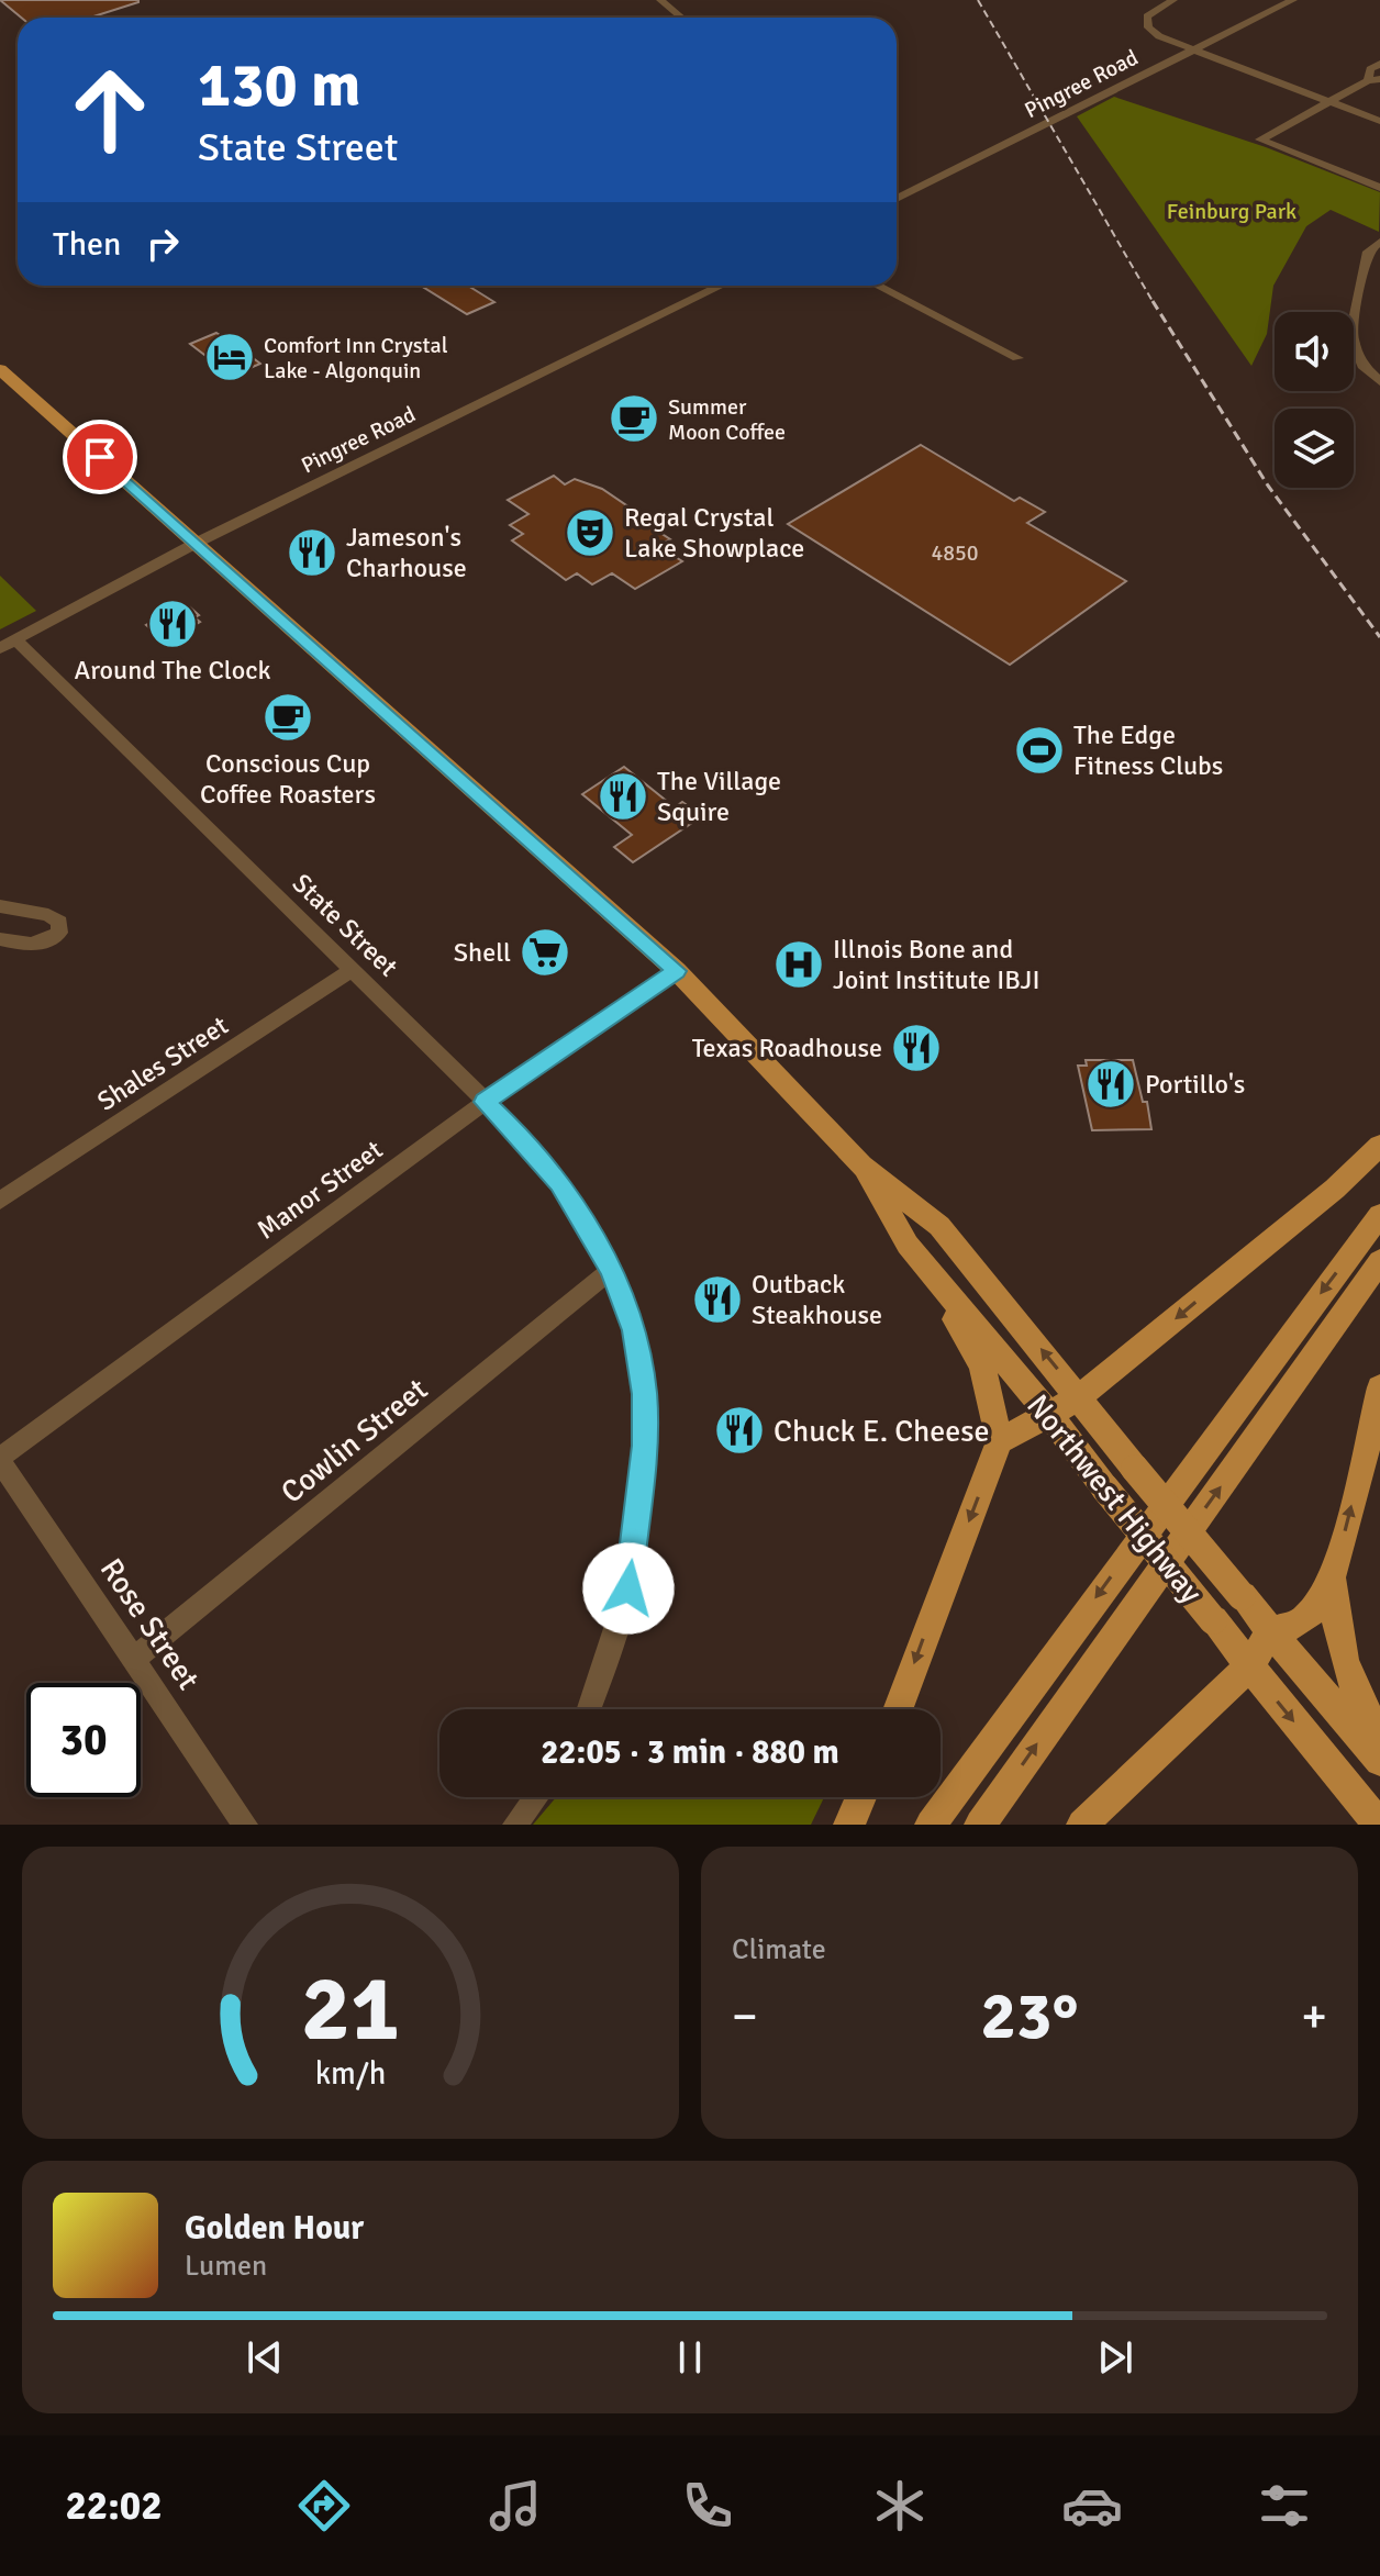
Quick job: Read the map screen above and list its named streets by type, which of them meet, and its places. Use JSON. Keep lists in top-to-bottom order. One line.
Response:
{"streets":{"main road":["Northwest Highway"],"street":["Pingree Road","State Street","Shales Street","Manor Street","Cowlin Street","Rose Street"]},"crossings":[["Pingree Road","State Street"],["Pingree Road","Northwest Highway"],["State Street","Shales Street"],["State Street","Manor Street"],["State Street","Cowlin Street"],["Manor Street","Northwest Highway"],["Manor Street","Rose Street"],["Cowlin Street","Rose Street"]],"parks":["Feinburg Park"],"places":{"hotel":["Comfort Inn Crystal Lake - Algonquin"],"cafe":["Summer Moon Coffee","Conscious Cup Coffee Roasters"],"theatre":["Regal Crystal Lake Showplace"],"restaurant":["Jameson's Charhouse","Around The Clock","The Village Squire","Texas Roadhouse","Portillo's","Outback Steakhouse","Chuck E. Cheese"],"sports":["The Edge Fitness Clubs"],"supermarket":["Shell"],"hospital":["Illnois Bone and Joint Institute IBJI"]},"house_numbers":["4850"],"page":{"turn":["130 m","State Street"],"then":"Then","limit":"30","trip":"22:05 · 3 min · 880 m","tile":"Climate","heat":["−","23°","+"],"song":["Golden Hour","Lumen"],"tabs":"22:02","gauge":["21","km/h"]}}
